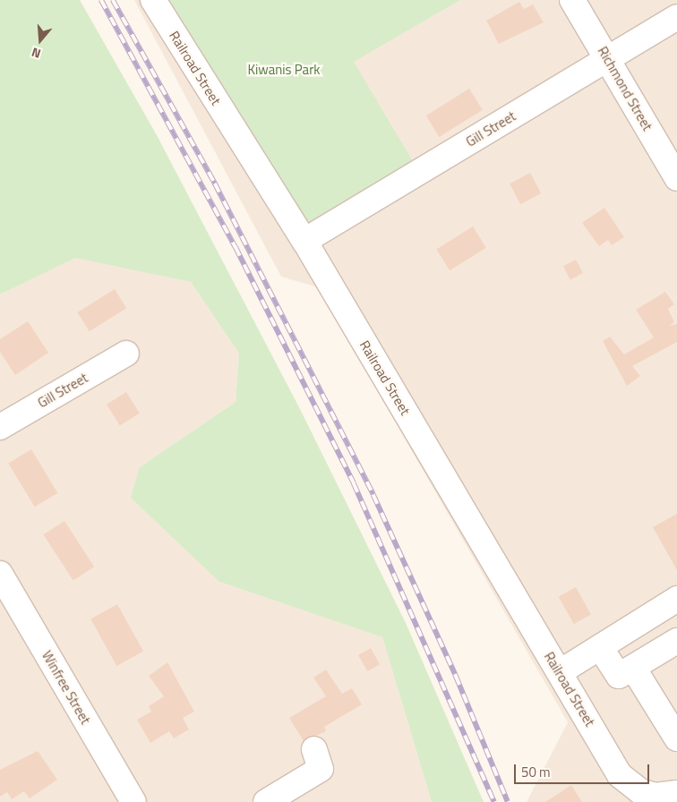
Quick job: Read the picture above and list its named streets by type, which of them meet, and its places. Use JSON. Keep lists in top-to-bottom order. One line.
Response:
{"streets":{"street":["Railroad Street","Richmond Street","Gill Street","Winfree Street"]},"crossings":[["Railroad Street","Gill Street"],["Richmond Street","Gill Street"]],"parks":["Kiwanis Park"],"scale_bar":"50 m","north":"bottom"}
